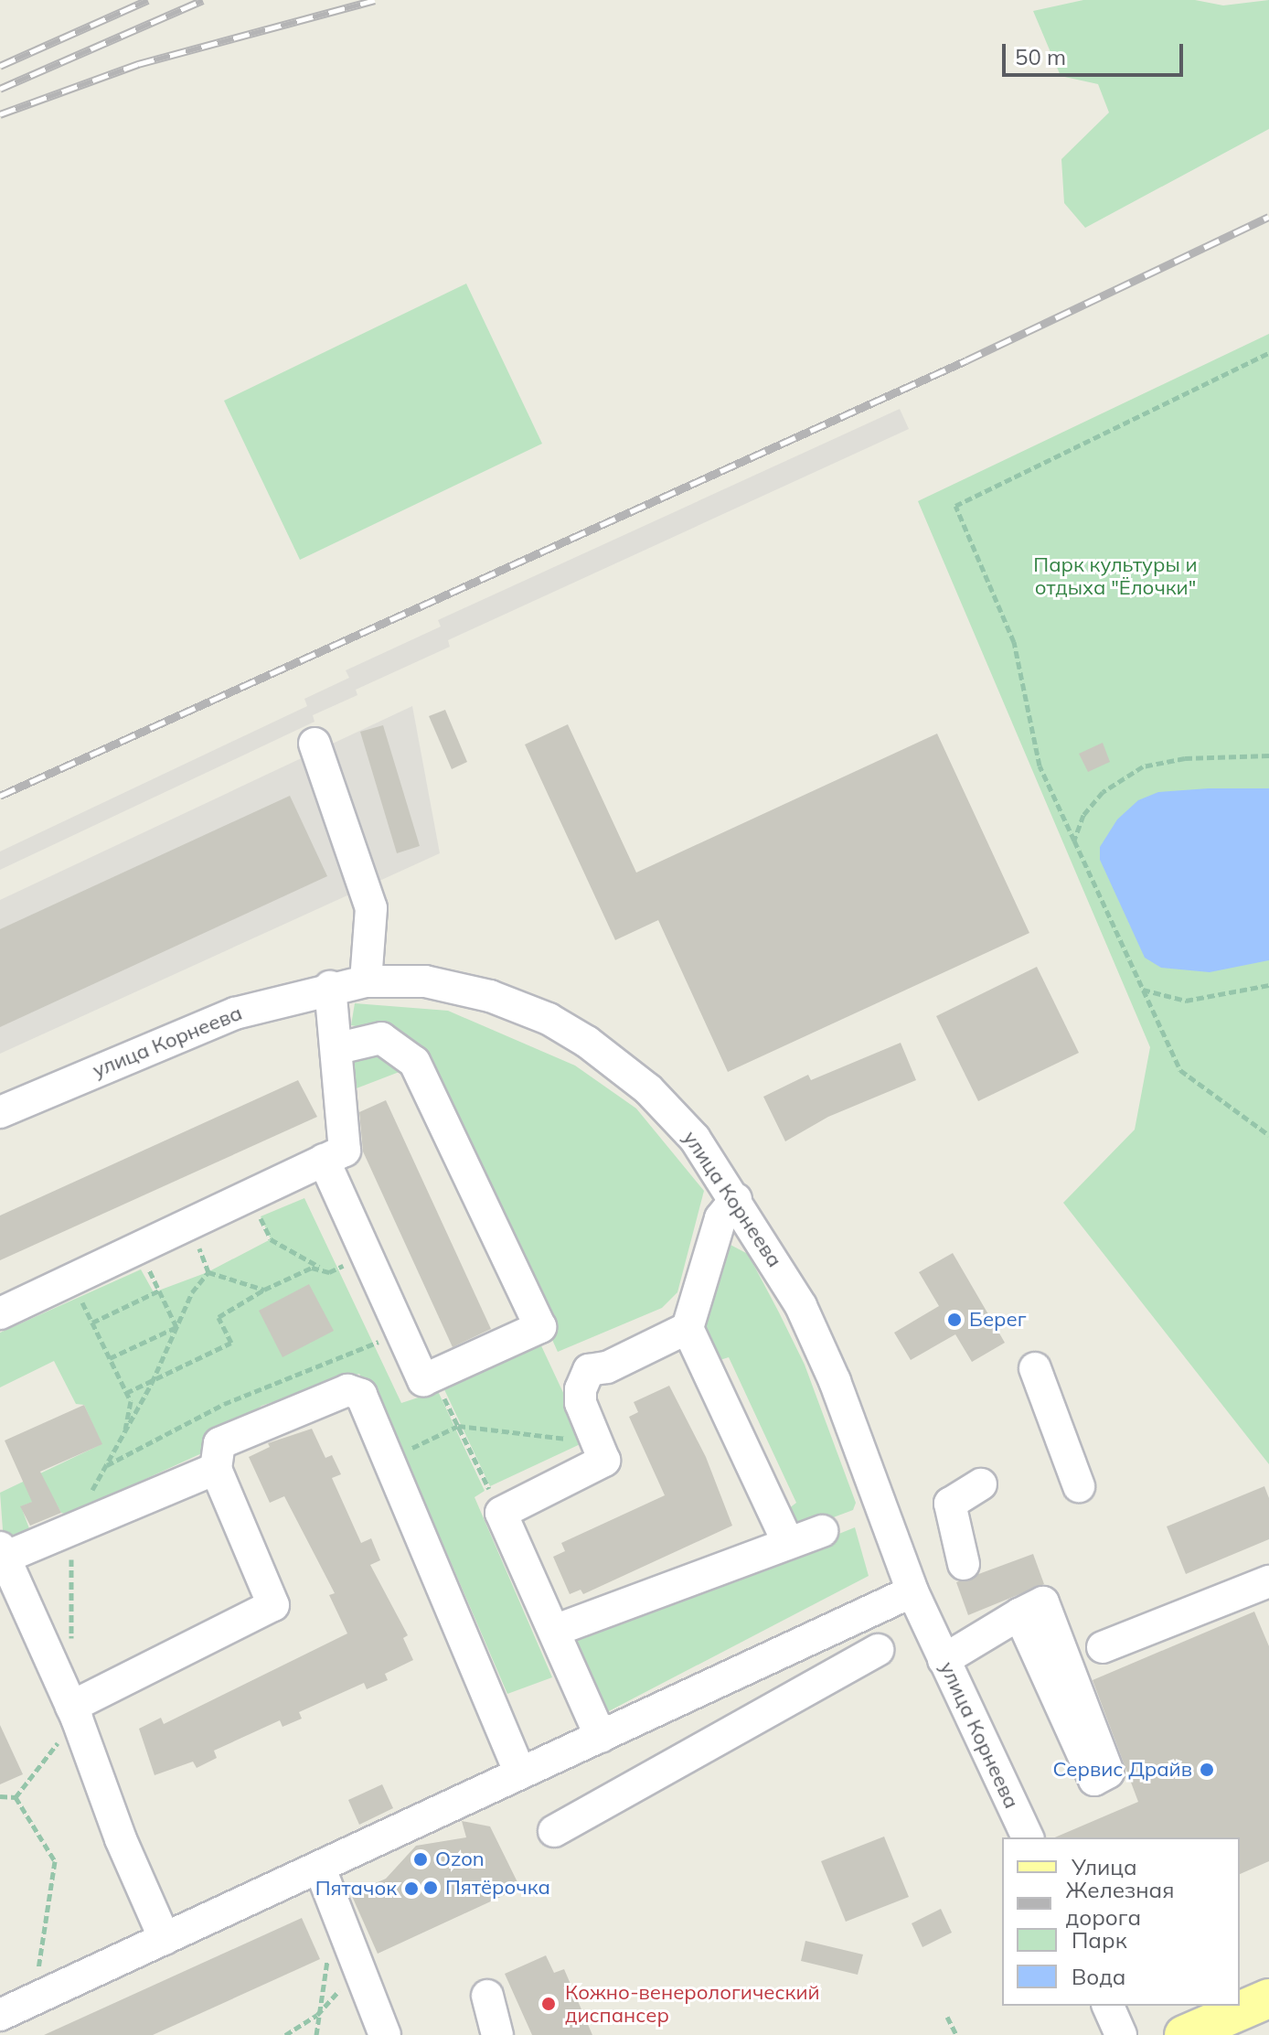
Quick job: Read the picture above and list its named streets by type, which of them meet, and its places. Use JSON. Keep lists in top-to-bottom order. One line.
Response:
{"streets":{"street":["улица Корнеева"]},"parks":["Парк культуры и отдыха \"Ёлочки\""],"places":["Берег","Сервис Драйв","Ozon","Пятёрочка","Пятачок","Кожно-венерологический диспансер"],"legend":["Улица","Железная дорога","Парк","Вода"],"scale_bar":"50 m"}
